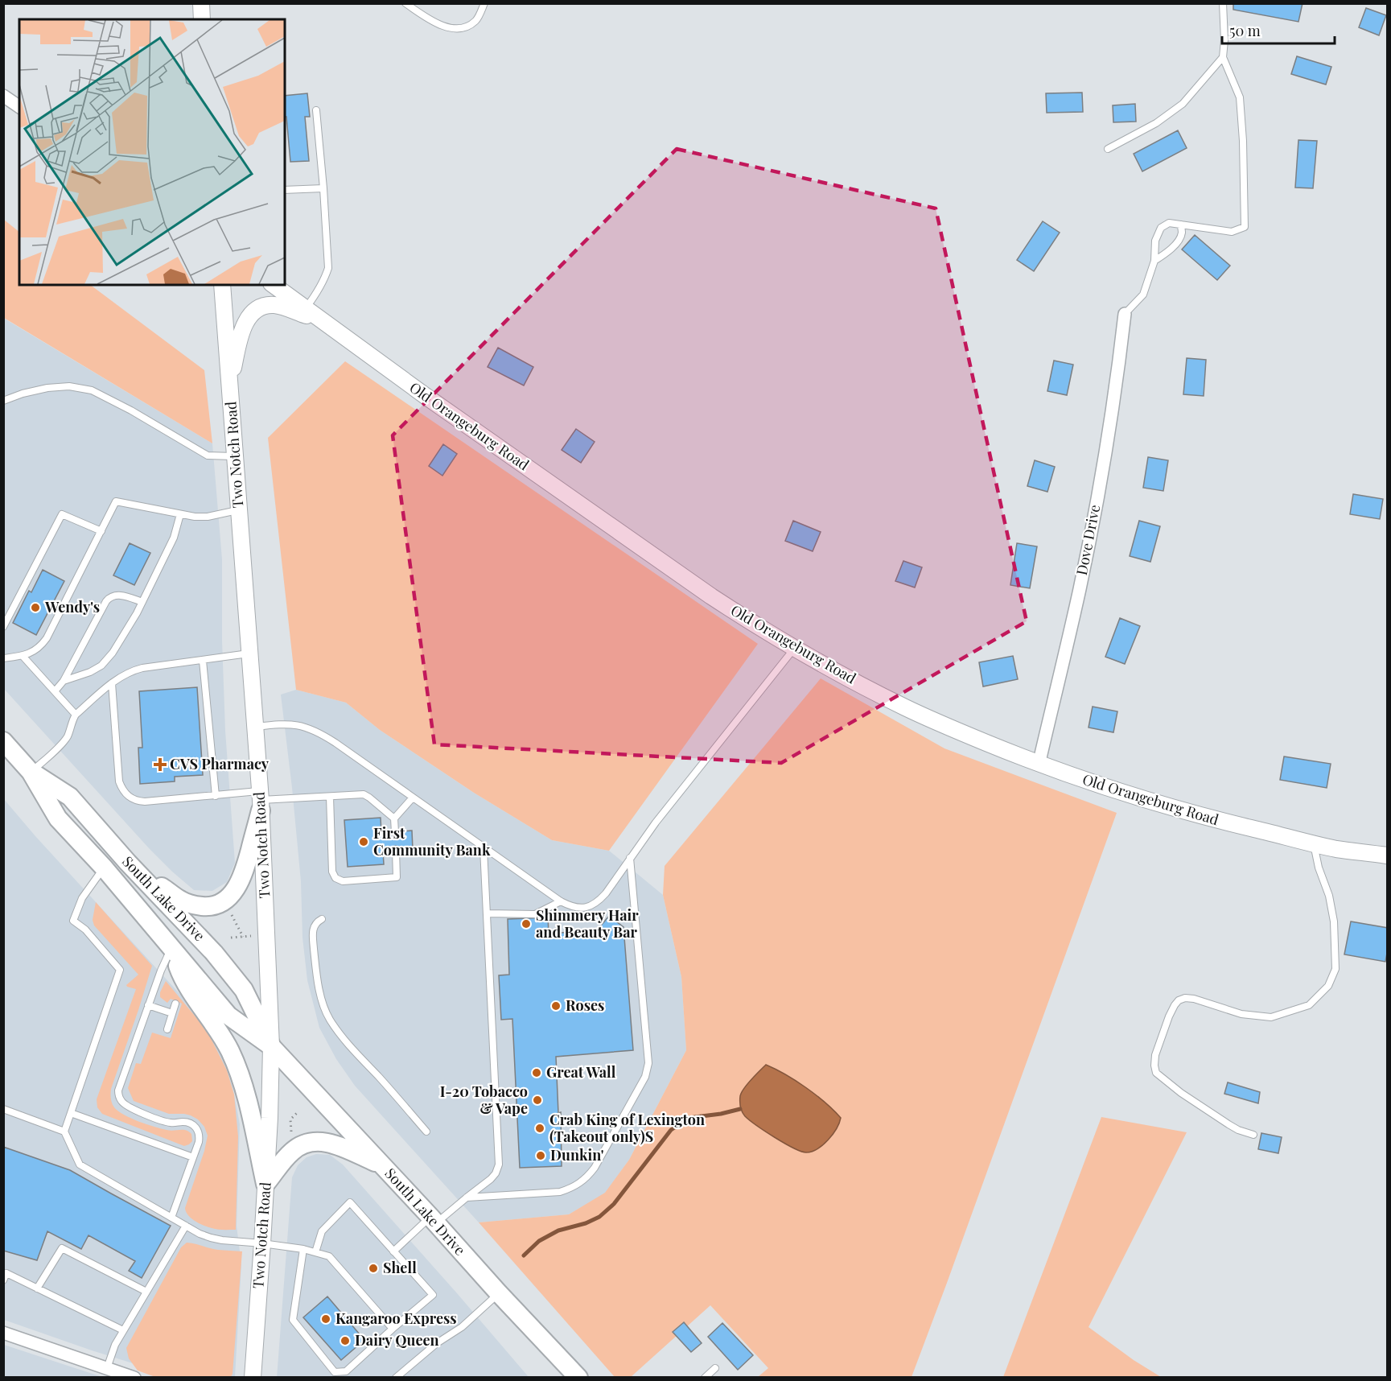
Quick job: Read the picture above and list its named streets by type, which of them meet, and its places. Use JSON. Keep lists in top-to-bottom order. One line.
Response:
{"streets":{"main road":["South Lake Drive"],"street":["Old Orangeburg Road","Two Notch Road","Dove Drive"]},"crossings":[["Old Orangeburg Road","Dove Drive"],["Two Notch Road","South Lake Drive"]],"places":{"other":["Wendy's","First Community Bank","Shimmery Hair and Beauty Bar","Roses","Great Wall","I-20 Tobacco & Vape","Crab King of Lexington (Takeout only)S","Dunkin'","Shell","Kangaroo Express","Dairy Queen"],"health":["CVS Pharmacy"]},"scale_bar":"50 m"}
